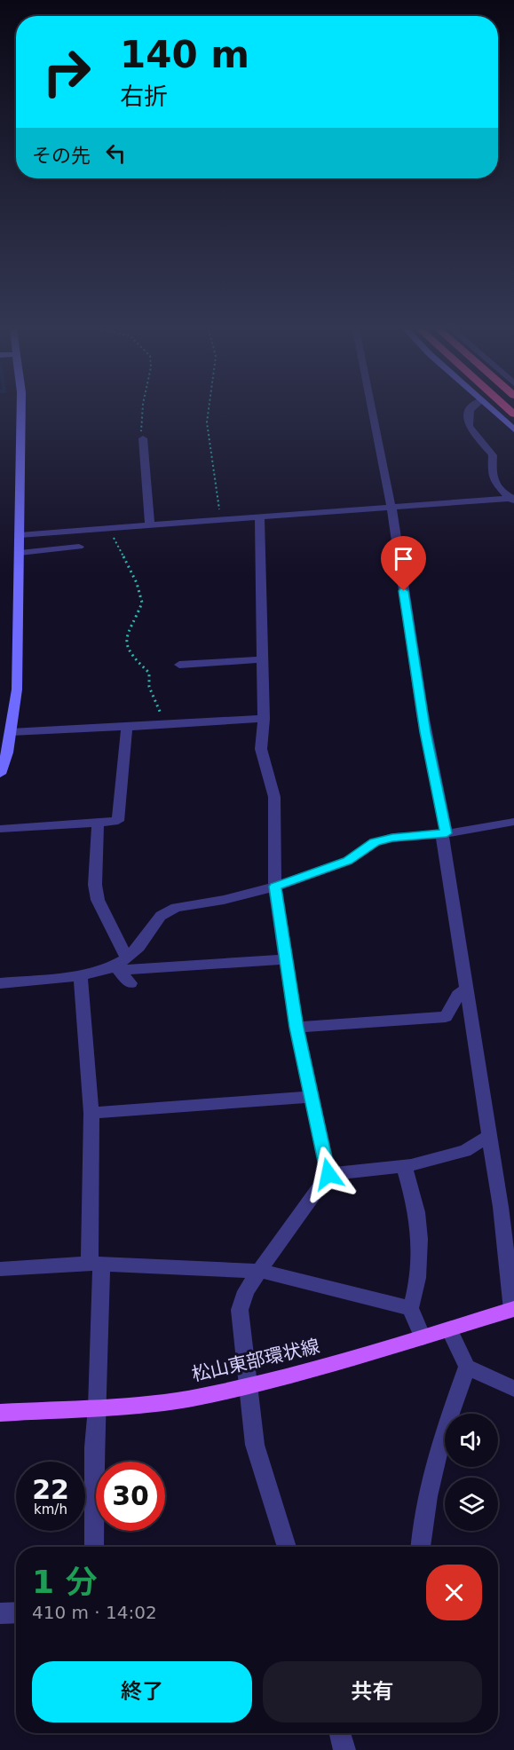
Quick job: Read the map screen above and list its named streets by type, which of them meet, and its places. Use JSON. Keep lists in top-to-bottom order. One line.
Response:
{"streets":{"main road":["松山東部環状線"]},"page":{"turn":["140 m","右折"],"then":"その先","speed":"22 km/h","limit":"30","heading":["1 分","410 m · 14:02"],"buttons":["終了","共有"]}}
